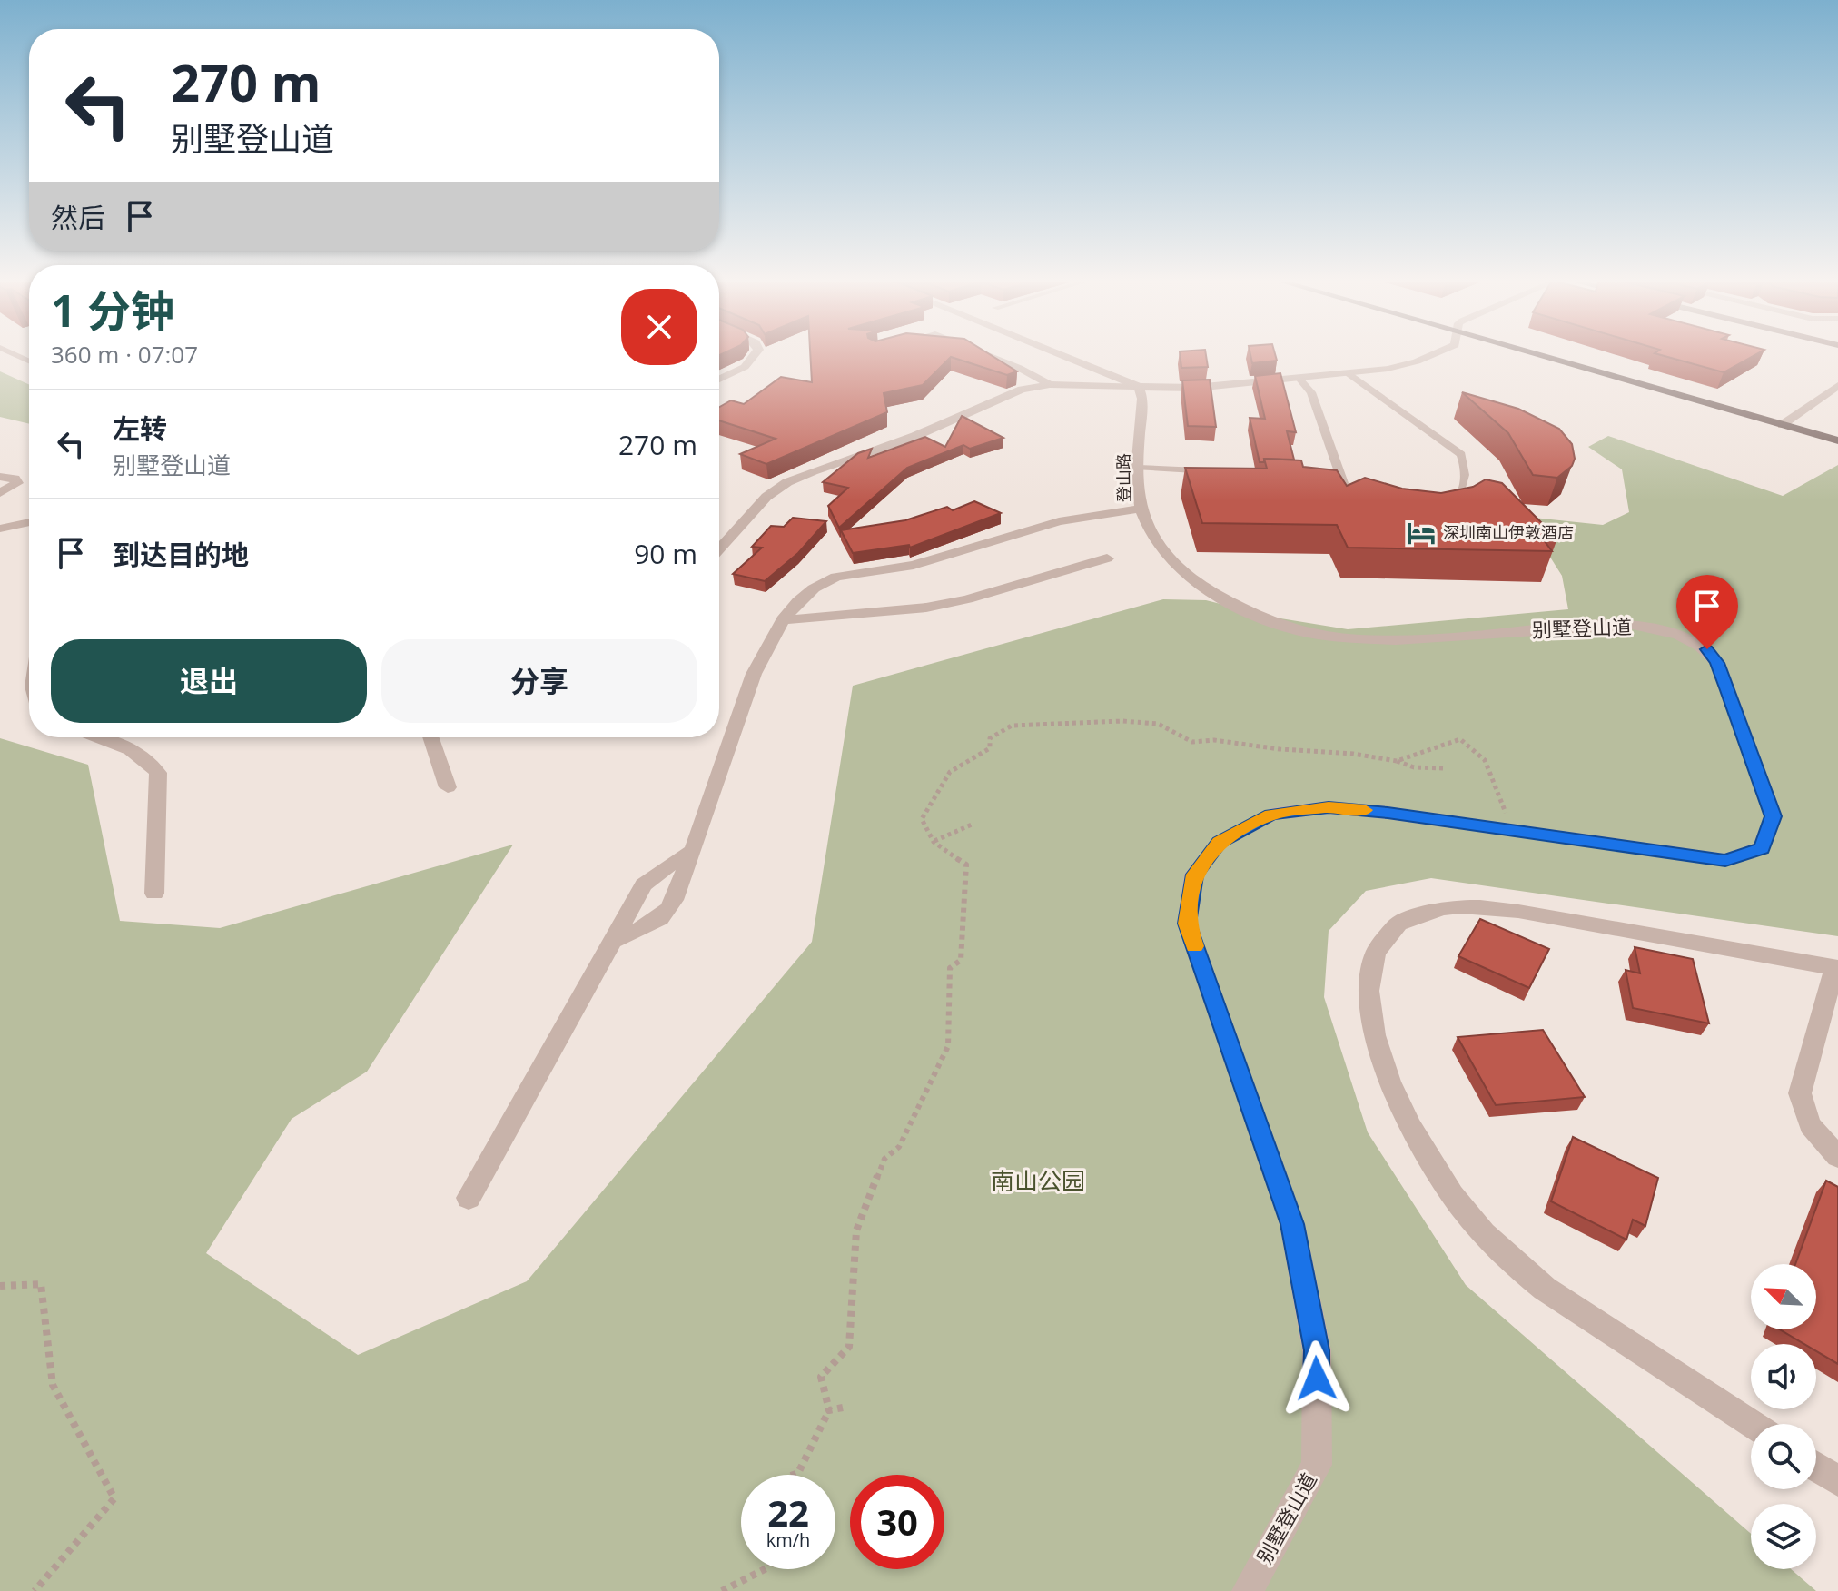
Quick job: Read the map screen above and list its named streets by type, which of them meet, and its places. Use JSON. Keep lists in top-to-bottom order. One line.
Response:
{"streets":{"street":["登山路","别墅登山道"]},"crossings":[["登山路","别墅登山道"]],"parks":["南山公园"],"places":{"hotel":["深圳南山伊敦酒店"]},"north":"top left","page":{"turn":["270 m","别墅登山道"],"then":"然后","heading":["1 分钟","360 m · 07:07"],"list":[{"name":"左转","note":"别墅登山道","value":"270 m"},{"name":"到达目的地","value":"90 m"}],"buttons":["退出","分享"],"speed":"22 km/h","limit":"30"}}
